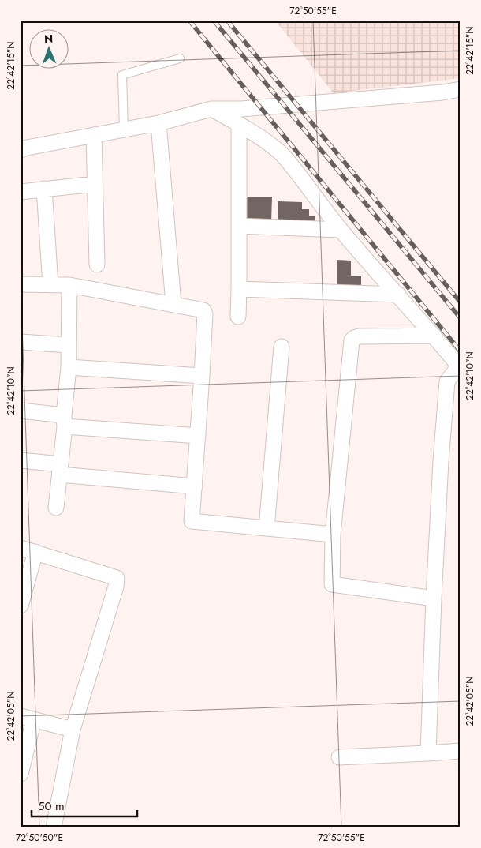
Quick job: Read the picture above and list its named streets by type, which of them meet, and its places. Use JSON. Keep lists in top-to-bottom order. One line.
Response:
{"scale_bar":"50 m","north":"top","coordinates":["72°50'55\"E","22°42'15\"N","22°42'10\"N","22°42'05\"N","72°50'50\"E"]}
